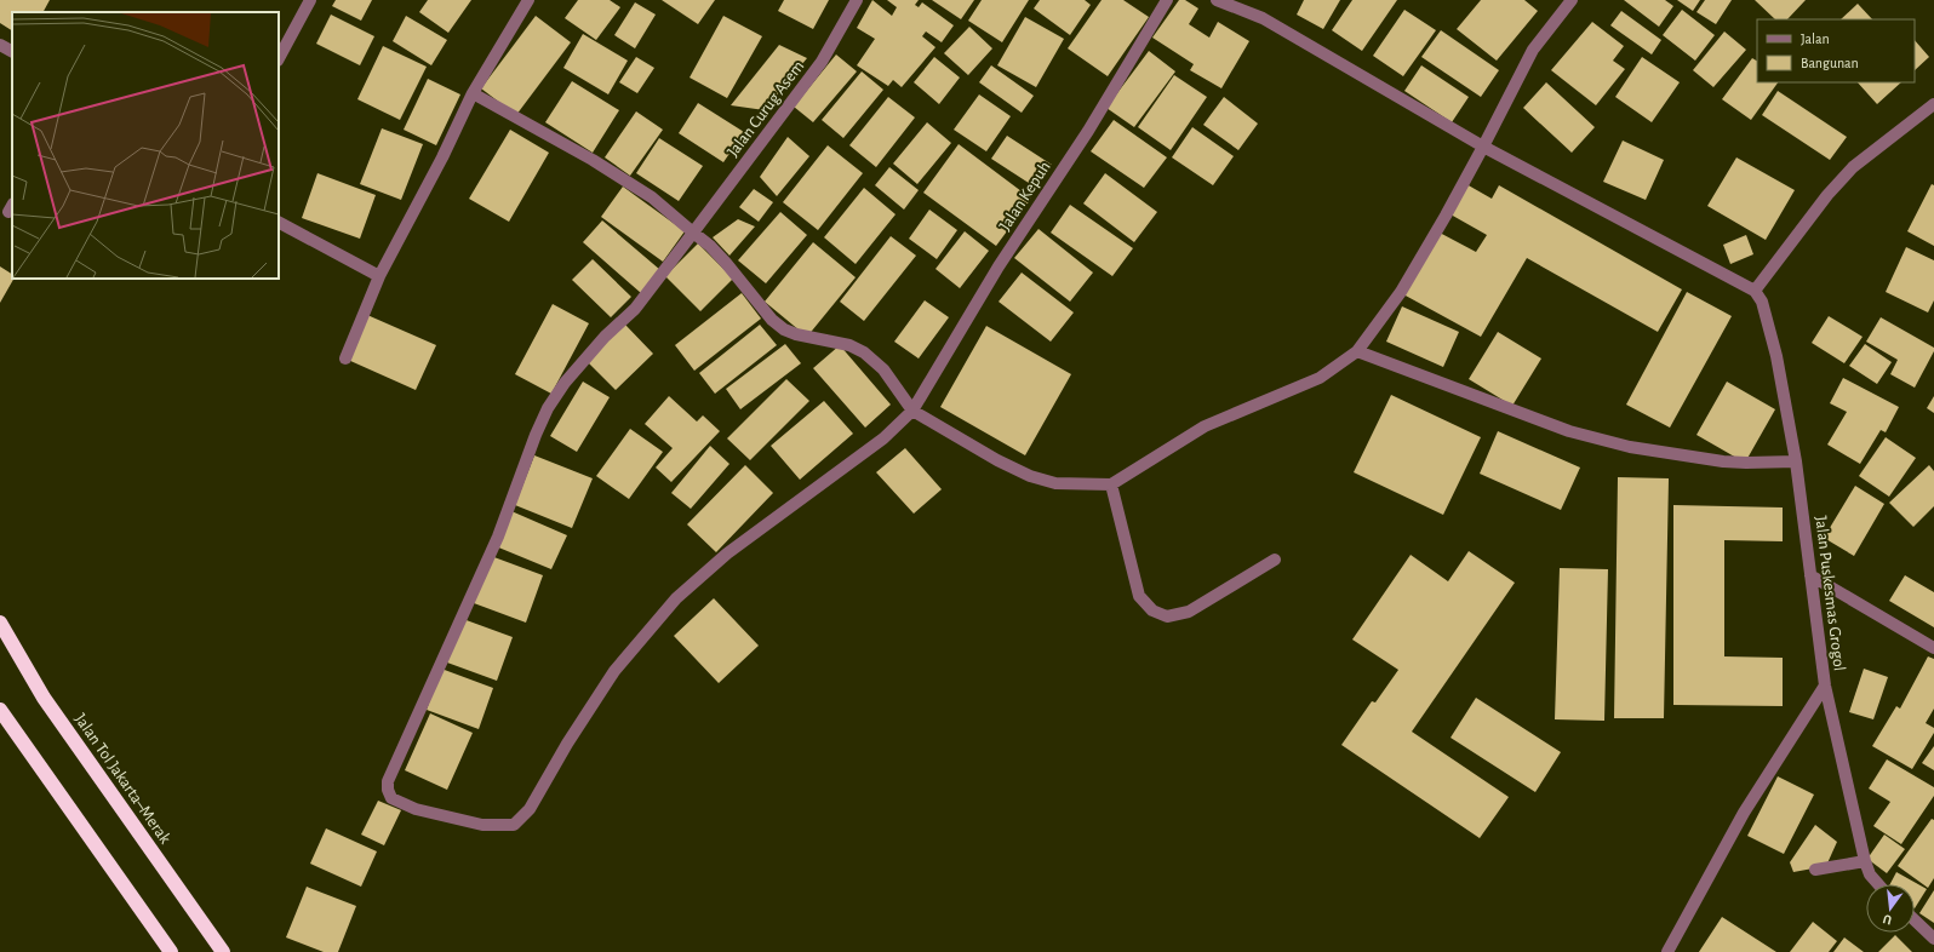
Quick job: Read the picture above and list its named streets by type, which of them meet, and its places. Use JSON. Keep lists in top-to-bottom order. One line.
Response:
{"streets":{"highway":["Jalan Tol Jakarta–Merak"],"street":["Jalan Curug Asem","Jalan Kepuh","Jalan Puskesmas Grogol"]},"crossings":[["Jalan Curug Asem","Jalan Kepuh"]],"legend":["Jalan","Bangunan"],"north":"bottom"}
